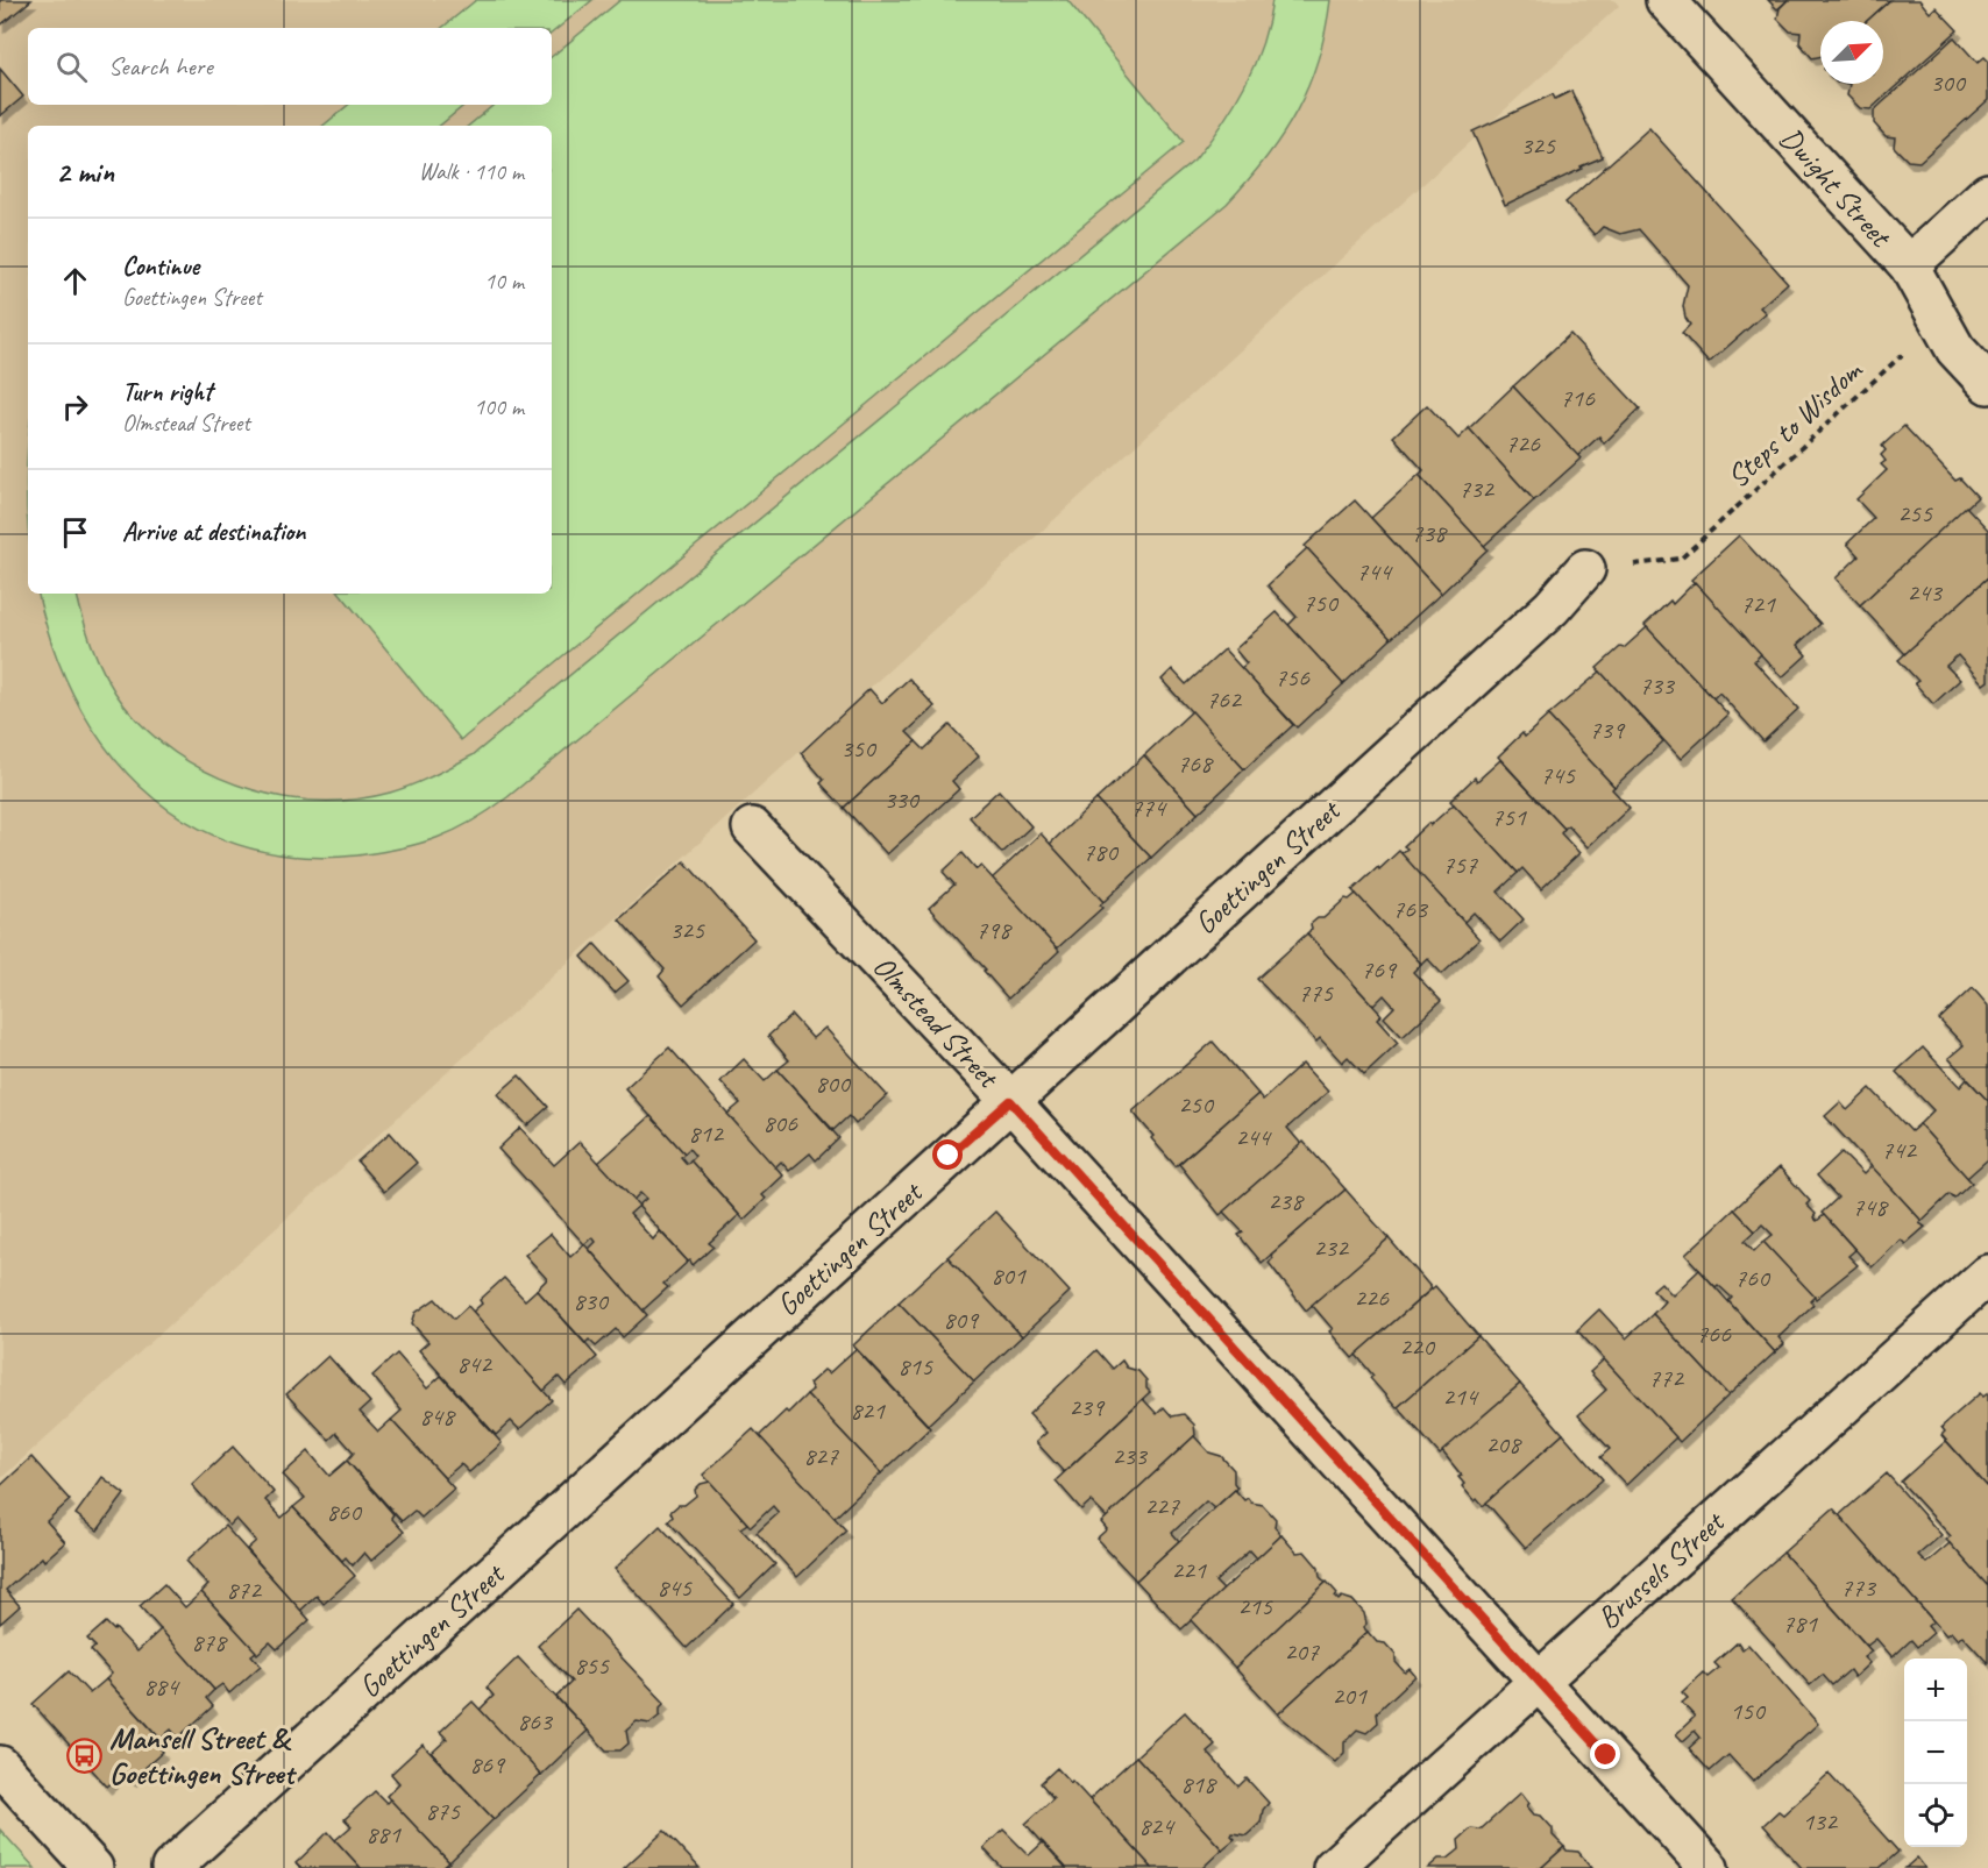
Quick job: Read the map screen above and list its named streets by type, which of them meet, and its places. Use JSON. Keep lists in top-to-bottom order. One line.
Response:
{"streets":{"street":["Dwight Street","Goettingen Street","Olmstead Street","Brussels Street"],"path":["Steps to Wisdom"]},"crossings":[["Dwight Street","Steps to Wisdom"],["Goettingen Street","Olmstead Street"],["Olmstead Street","Brussels Street"]],"places":{"bus stop":["Mansell Street & Goettingen Street"]},"house_numbers":["300","325","716","726","732","255","738","744","243","750","721","756","733","762","739","350","768","745","330","774","751","780","757","763","325","798","769","775","800","250","806","812","244","742","238","748","232","801","760","226","830","809","766","220","842","815","772","214","239","821","848","208","827","233","227","860","221","845","773","872","215","781","878","207","855","884","201","150","863","869","818","875","132","824","881"],"north":"top right","page":{"search":"Search here","heading":["2 min","Walk · 110 m"],"list":[["Continue","Goettingen Street","10 m"],["Turn right","Olmstead Street","100 m"],"Arrive at destination"],"map_buttons":["+","−"]}}
